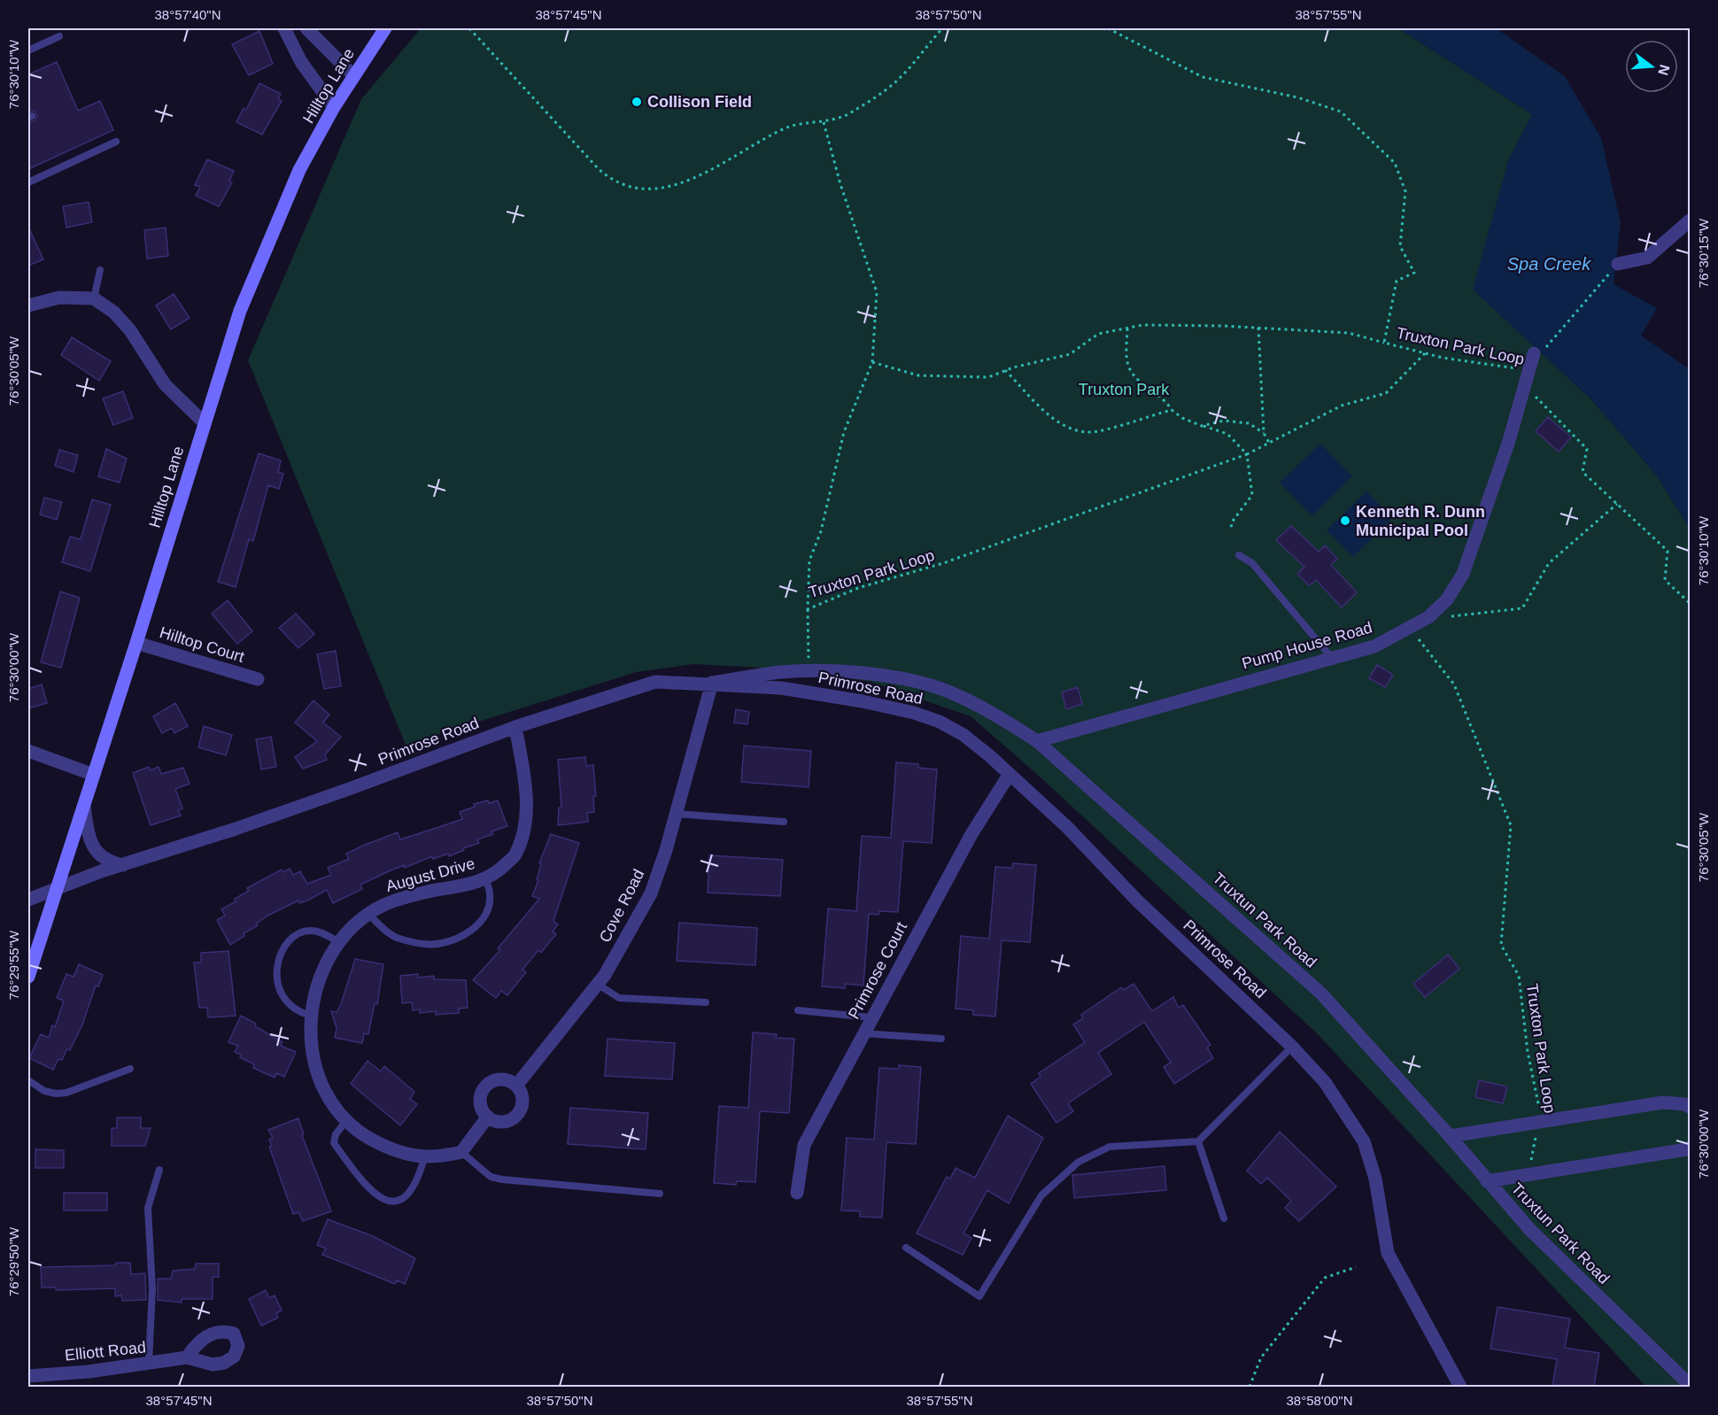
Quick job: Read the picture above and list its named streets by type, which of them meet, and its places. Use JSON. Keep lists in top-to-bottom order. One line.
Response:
{"streets":{"street":["Hilltop Lane","Hilltop Court","Pump House Road","Primrose Road","August Drive","Cove Road","Truxtun Park Road","Primrose Court","Elliott Road"],"path":["Truxton Park Loop"]},"crossings":[["Hilltop Lane","Hilltop Court"],["Hilltop Lane","Primrose Road"],["Truxton Park Loop","Pump House Road"],["Pump House Road","Truxtun Park Road"],["Primrose Road","August Drive"],["Primrose Road","Cove Road"],["Primrose Road","Truxtun Park Road"],["Primrose Road","Primrose Court"],["Cove Road","Truxtun Park Road"]],"water":["Spa Creek"],"parks":["Truxton Park"],"places":["Collison Field","Kenneth R. Dunn Municipal Pool"],"north":"right","coordinates":["38°57'40\"N","38°57'45\"N","38°57'50\"N","38°57'55\"N","76°30'10\"W","76°30'15\"W","76°30'05\"W","76°30'00\"W","76°29'55\"W","76°29'50\"W","38°58'00\"N"]}
